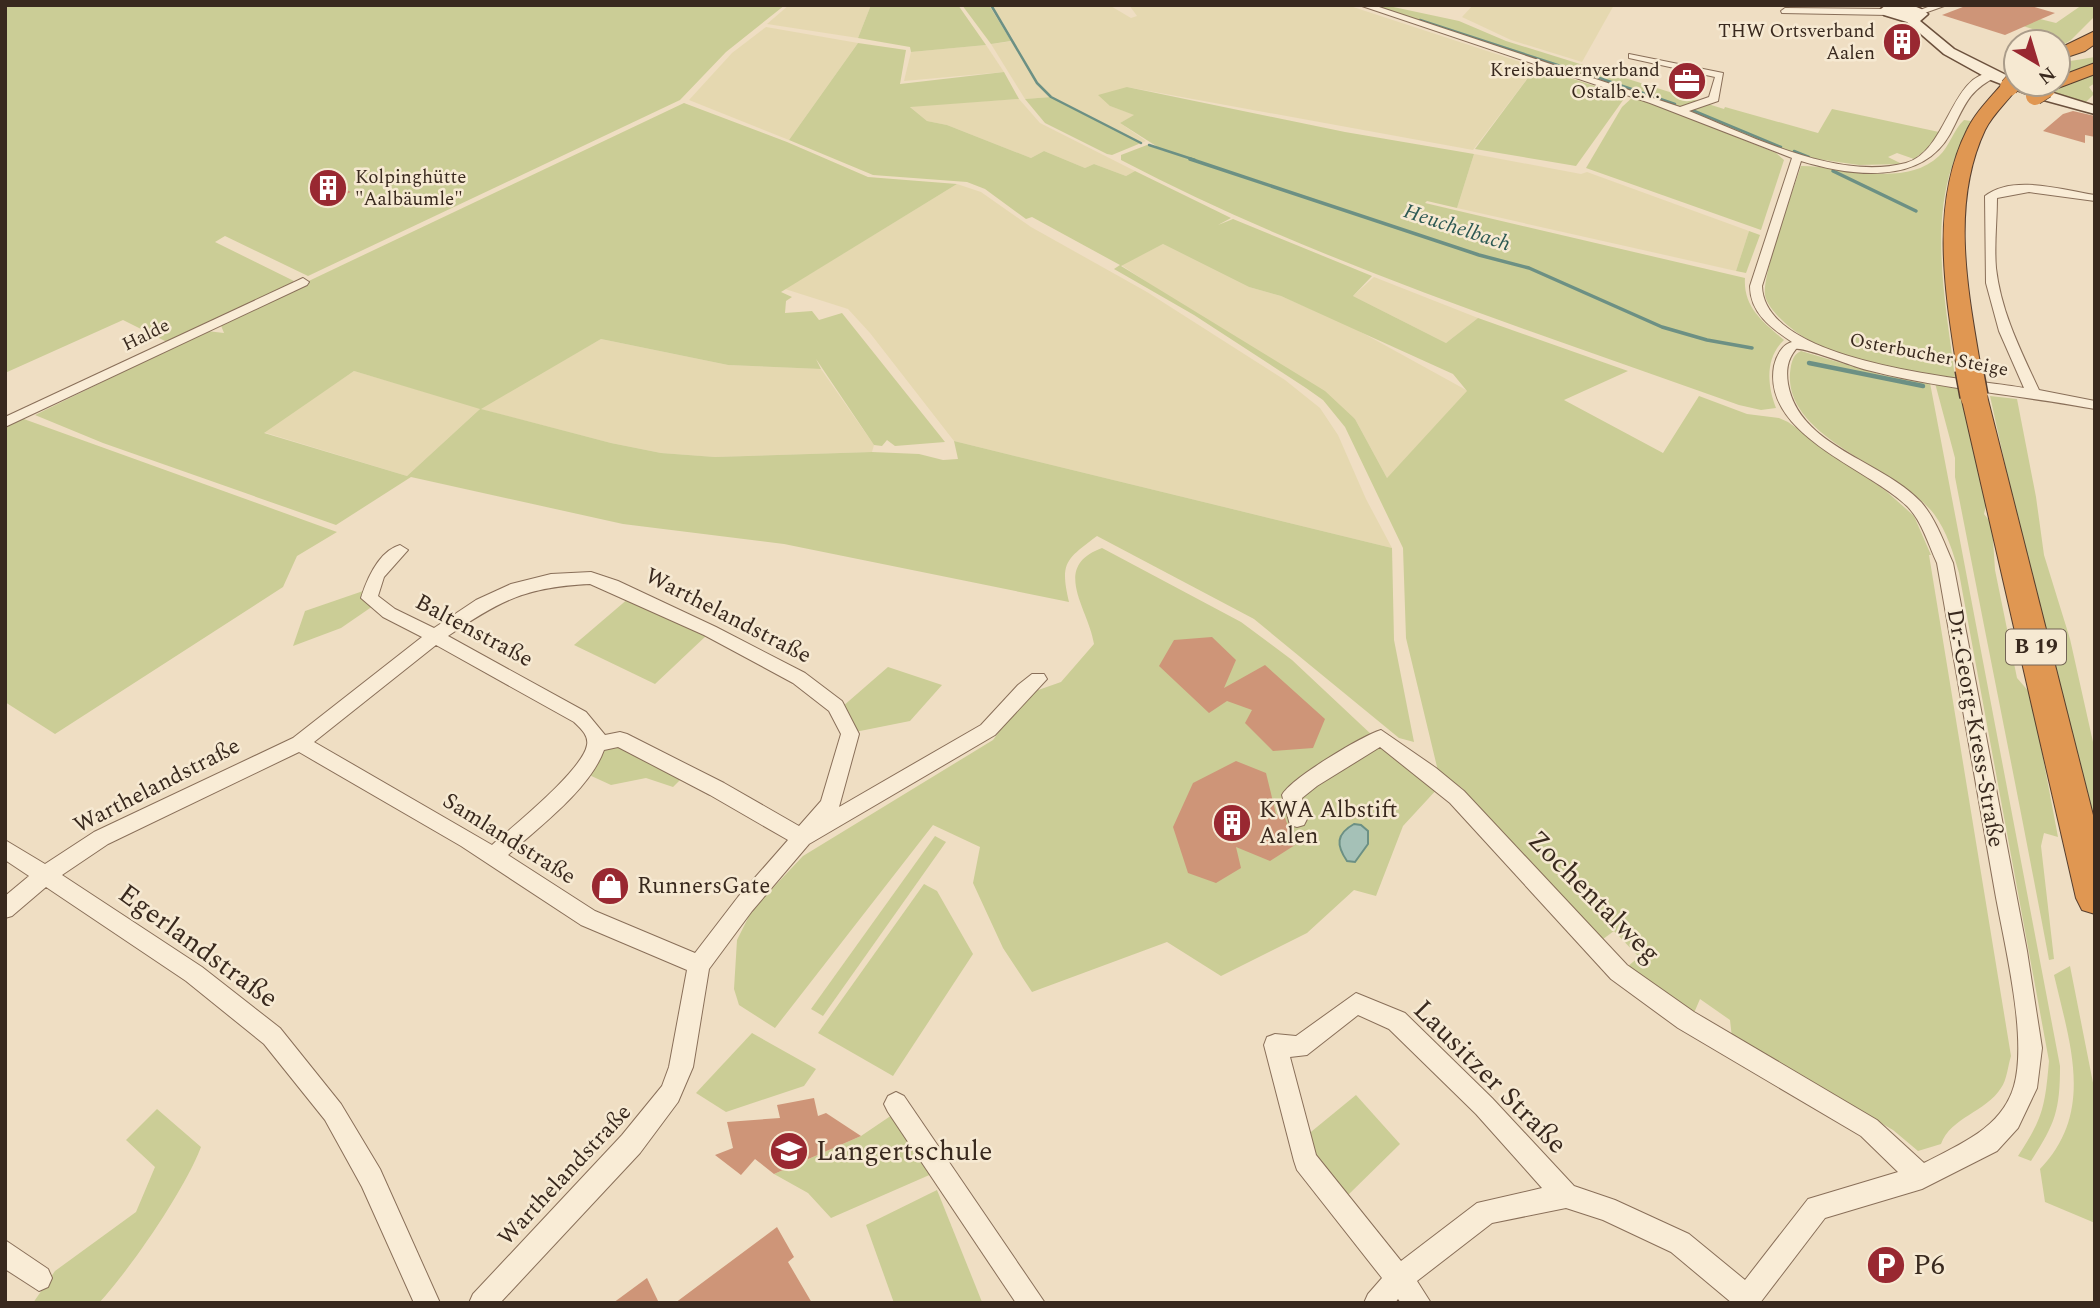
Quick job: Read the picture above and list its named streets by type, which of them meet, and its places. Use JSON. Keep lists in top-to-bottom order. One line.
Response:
{"streets":{"highway":["B 19"],"street":["Halde","Osterbucher Steige","Warthelandstraße","Baltenstraße","Dr.-Georg-Kress-Straße","Samlandstraße","Zochentalweg","Egerlandstraße","Lausitzer Straße"]},"crossings":[["Osterbucher Steige","Dr.-Georg-Kress-Straße"],["Warthelandstraße","Baltenstraße"],["Warthelandstraße","Samlandstraße"],["Warthelandstraße","Egerlandstraße"],["Dr.-Georg-Kress-Straße","Zochentalweg"]],"water":["Heuchelbach"],"places":{"building":["THW Ortsverband Aalen","Kolpinghütte \"Aalbäumle\"","KWA Albstift Aalen"],"office":["Kreisbauernverband Ostalb e.V."],"shop":["RunnersGate"],"school or university":["Langertschule"],"parking":["P6"]},"north":"bottom right"}
